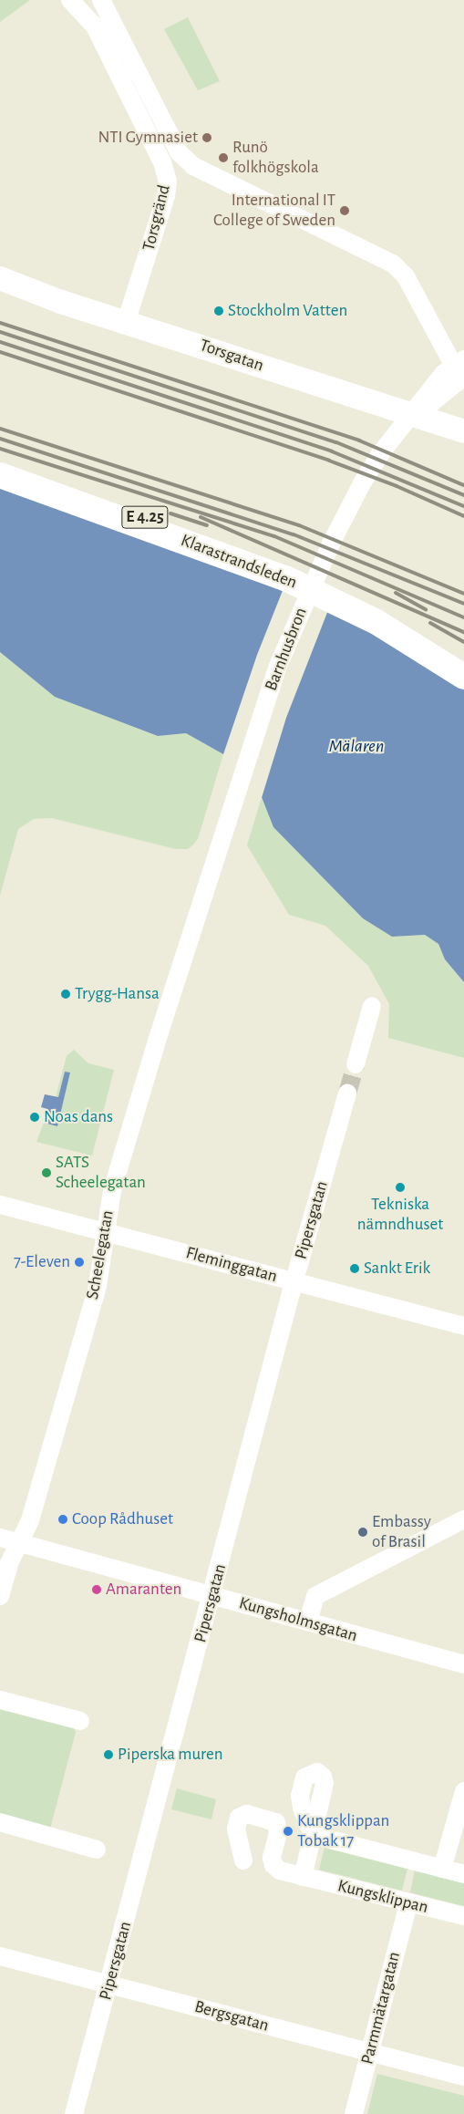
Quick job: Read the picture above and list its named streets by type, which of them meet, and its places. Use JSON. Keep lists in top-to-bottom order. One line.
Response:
{"streets":{"highway":["E 4.25","Klarastrandsleden"],"main road":["Torsgatan"],"street":["Torsgränd","Barnhusbron","Pipersgatan","Scheelegatan","Fleminggatan","Kungsholmsgatan","Kungsklippan","Parmmätargatan","Bergsgatan"]},"crossings":[["Torsgränd","Torsgatan"],["Barnhusbron","Scheelegatan"],["Pipersgatan","Fleminggatan"],["Pipersgatan","Kungsholmsgatan"],["Pipersgatan","Bergsgatan"],["Scheelegatan","Fleminggatan"],["Scheelegatan","Kungsholmsgatan"],["Kungsklippan","Parmmätargatan"],["Parmmätargatan","Bergsgatan"]],"water":["Mälaren"],"places":["NTI Gymnasiet","Runö folkhögskola","International IT College of Sweden","Stockholm Vatten","Trygg-Hansa","Noas dans","SATS Scheelegatan","Tekniska nämndhuset","7-Eleven","Sankt Erik","Coop Rådhuset","Embassy of Brasil","Amaranten","Piperska muren","Kungsklippan Tobak 17"]}
